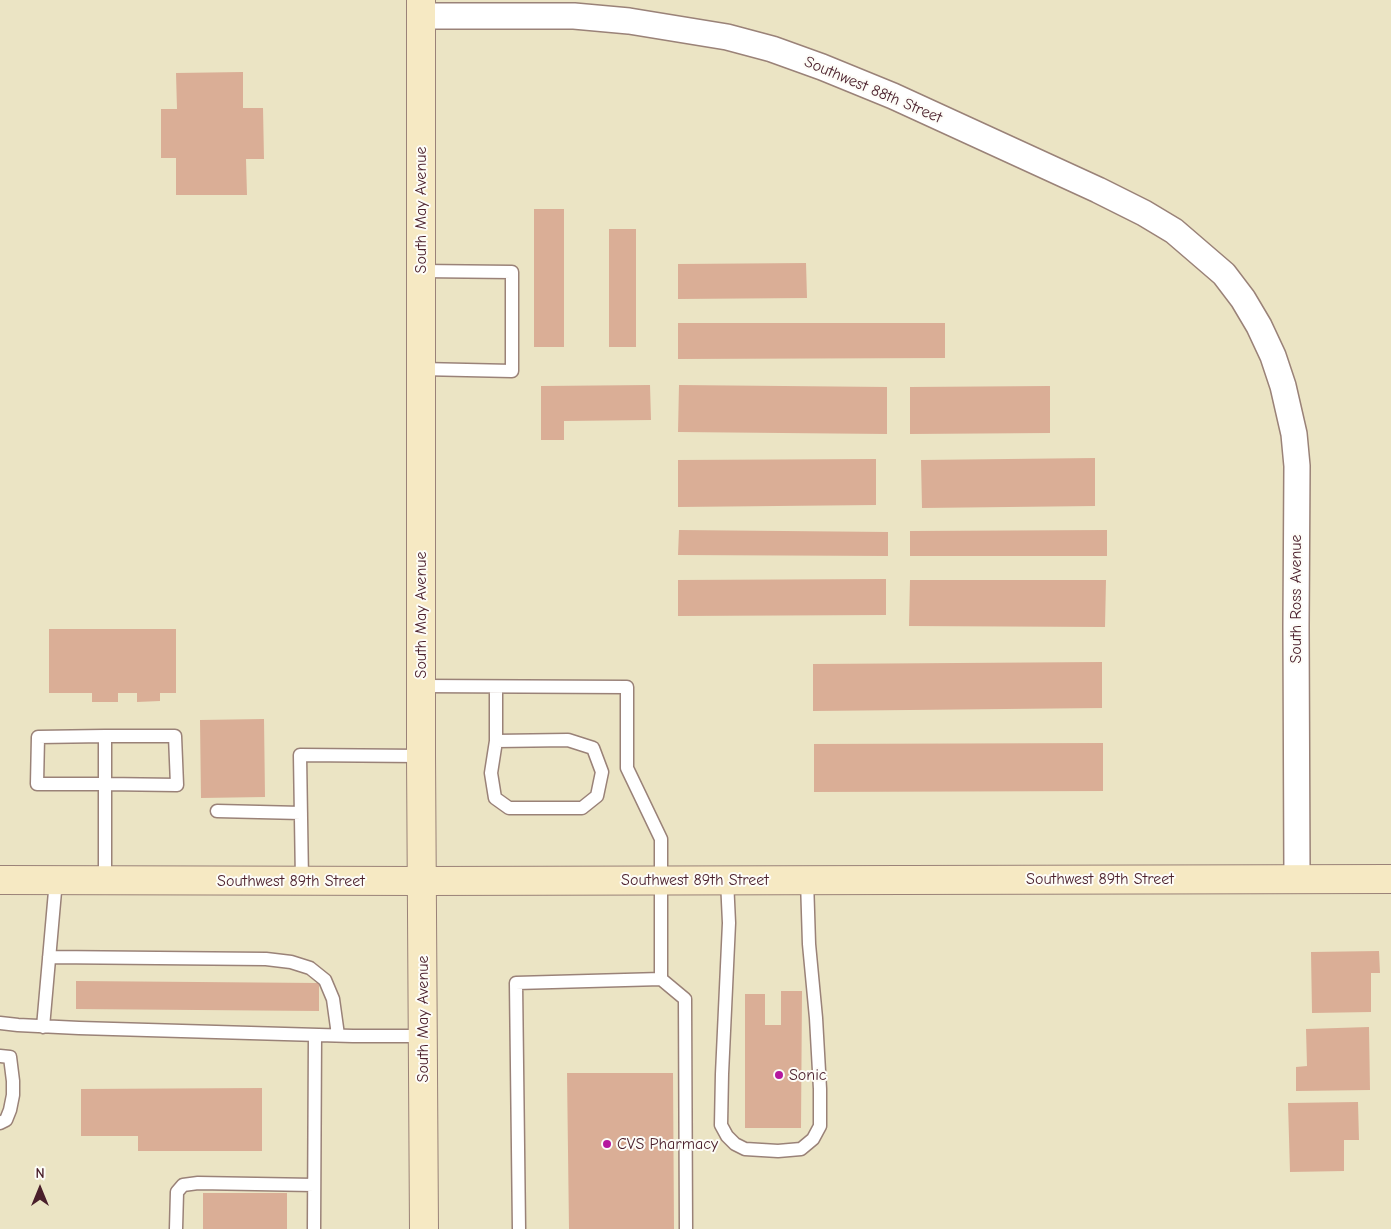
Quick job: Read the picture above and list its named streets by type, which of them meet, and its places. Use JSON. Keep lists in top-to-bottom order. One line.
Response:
{"streets":{"main road":["South May Avenue","Southwest 89th Street"],"street":["Southwest 88th Street","South Ross Avenue"]},"crossings":[["Southwest 88th Street","South May Avenue"],["Southwest 88th Street","South Ross Avenue"],["South May Avenue","Southwest 89th Street"],["South Ross Avenue","Southwest 89th Street"]],"places":["Sonic","CVS Pharmacy"],"north":"top"}
